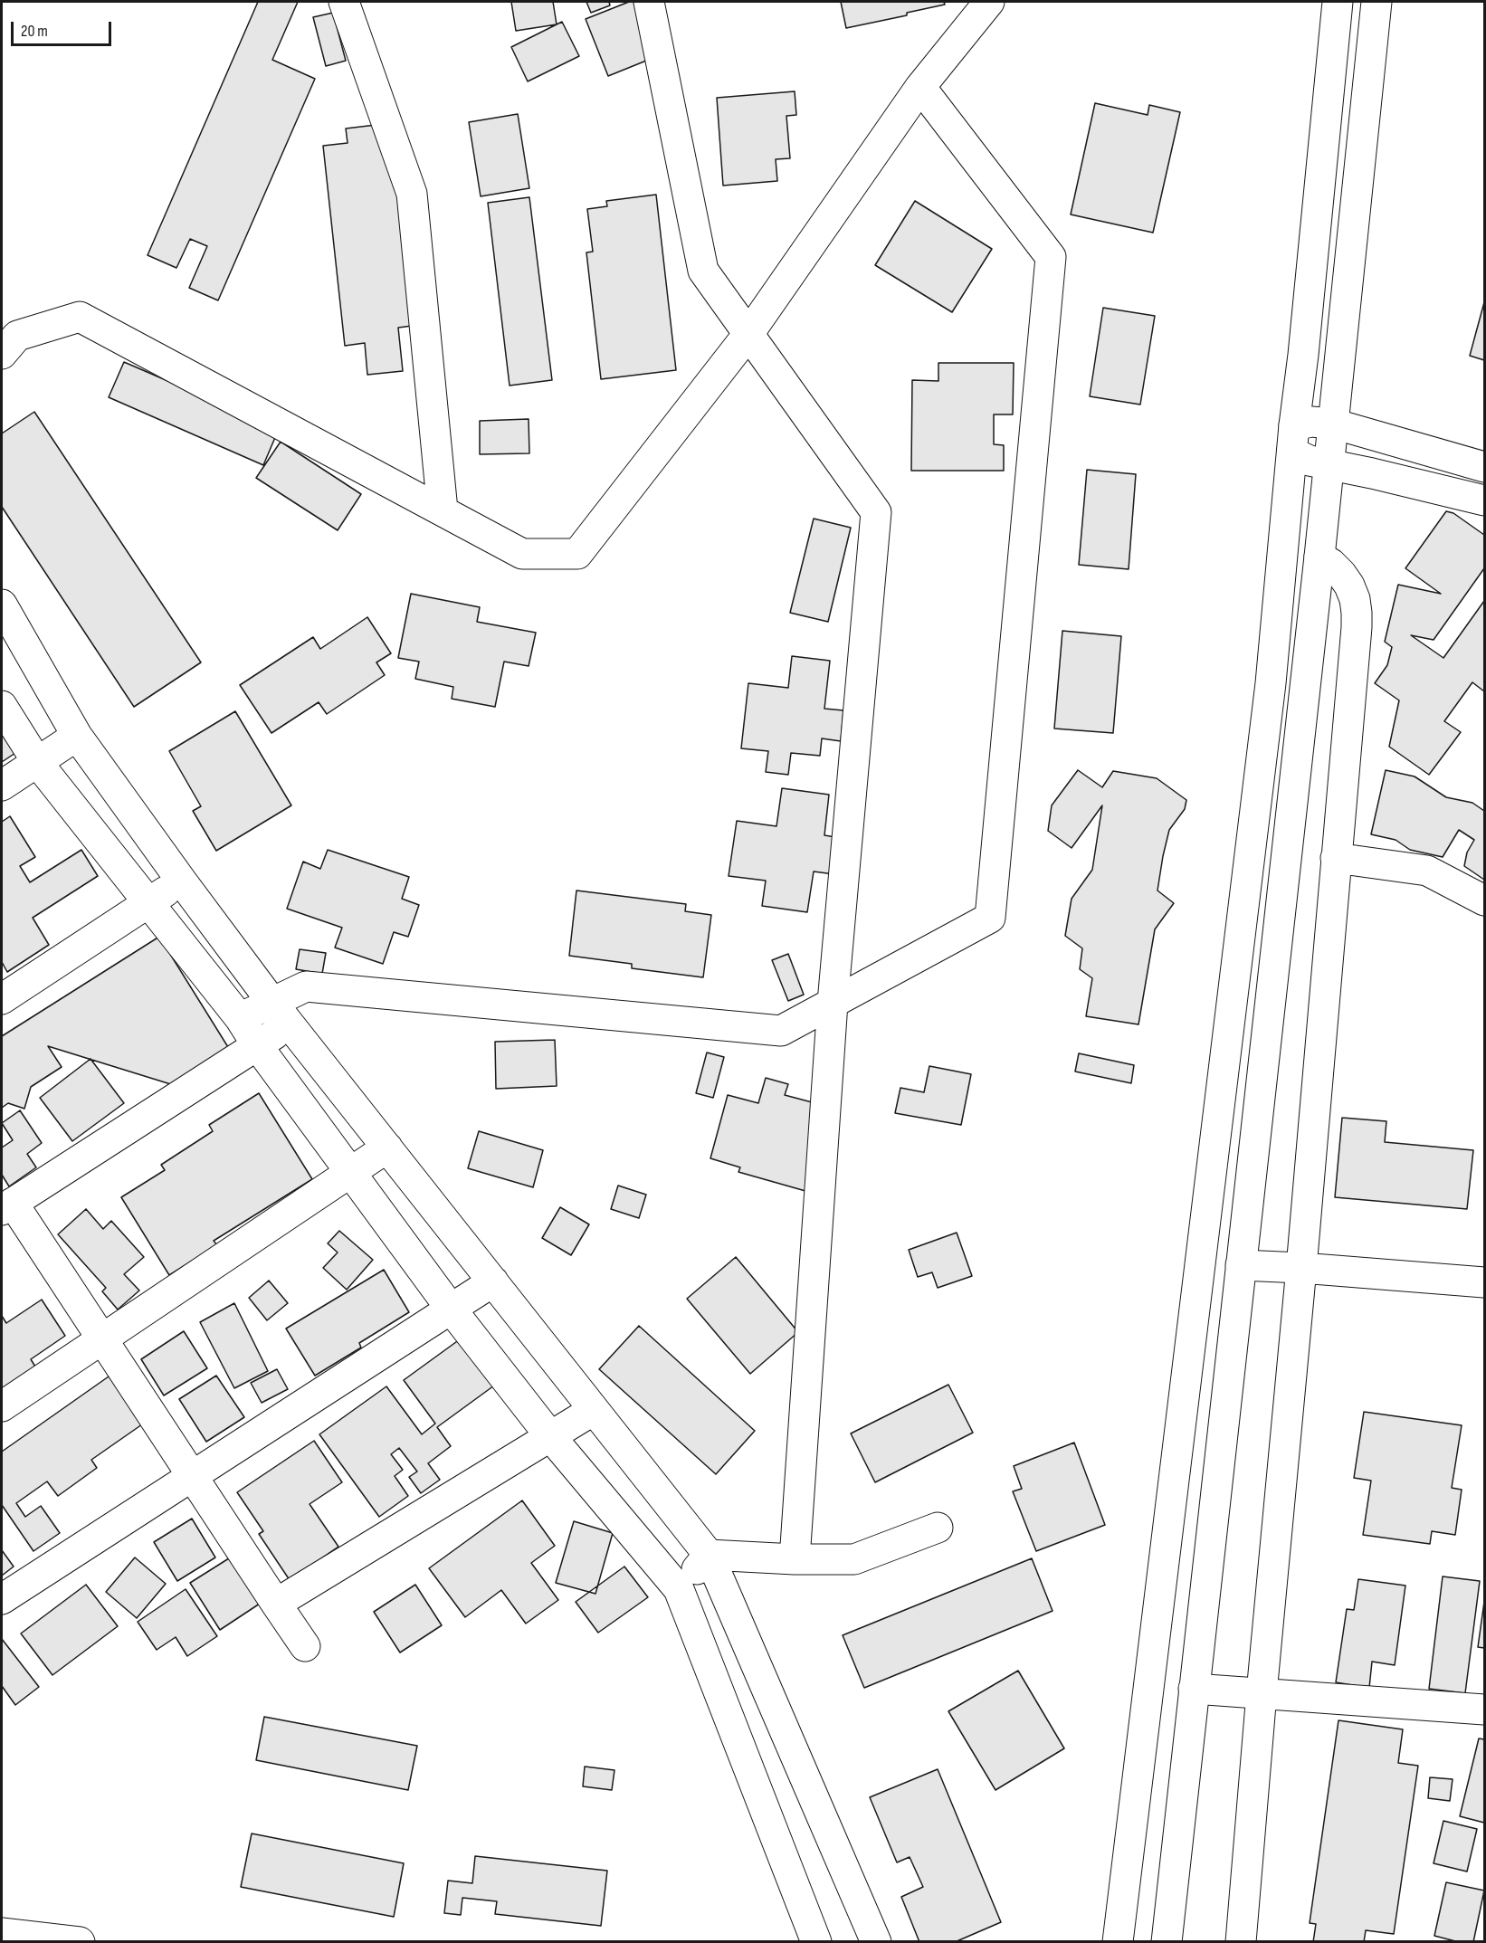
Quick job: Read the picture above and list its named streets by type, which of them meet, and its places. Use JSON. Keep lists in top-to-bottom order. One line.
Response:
{"scale_bar":"20 m"}
